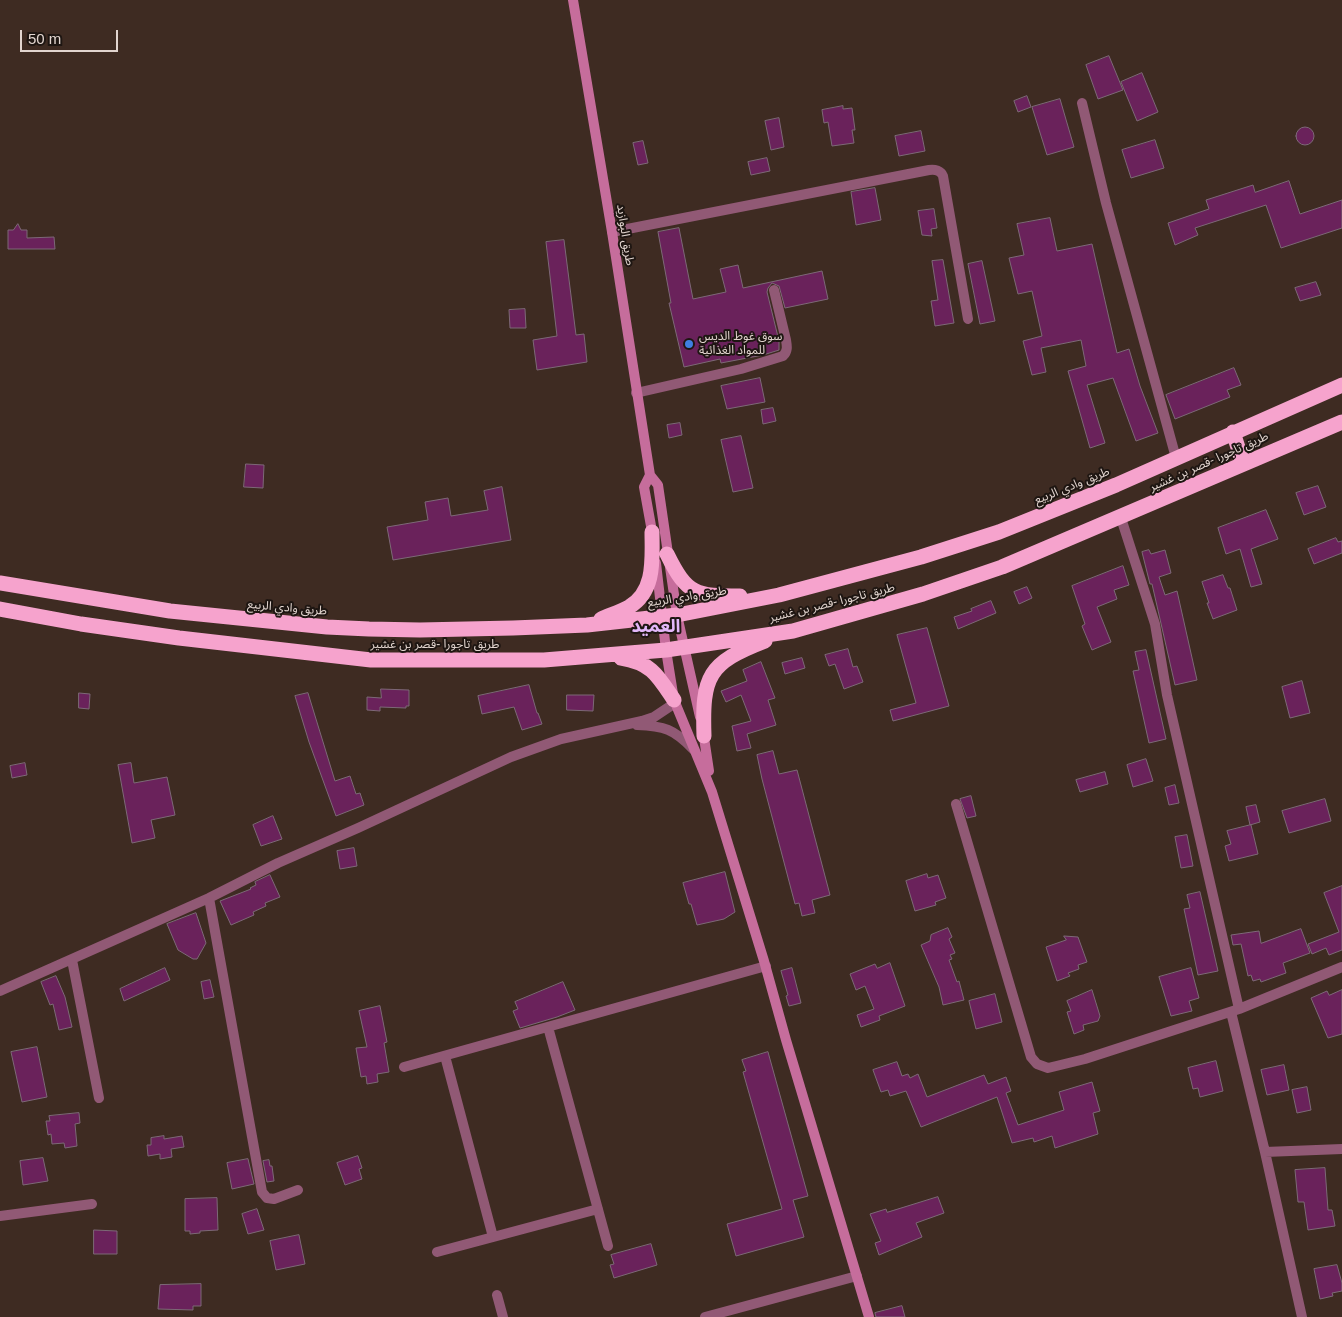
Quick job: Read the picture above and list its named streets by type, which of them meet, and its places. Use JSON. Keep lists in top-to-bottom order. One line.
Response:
{"streets":{"highway":["طريق تاجورا -قصر بن غشير","طريق وادي الربيع"],"main road":["طريق البوازيد"]},"districts":["العميد"],"places":["سوق غوط الديس للمواد الغذائية"],"scale_bar":"50 m"}
